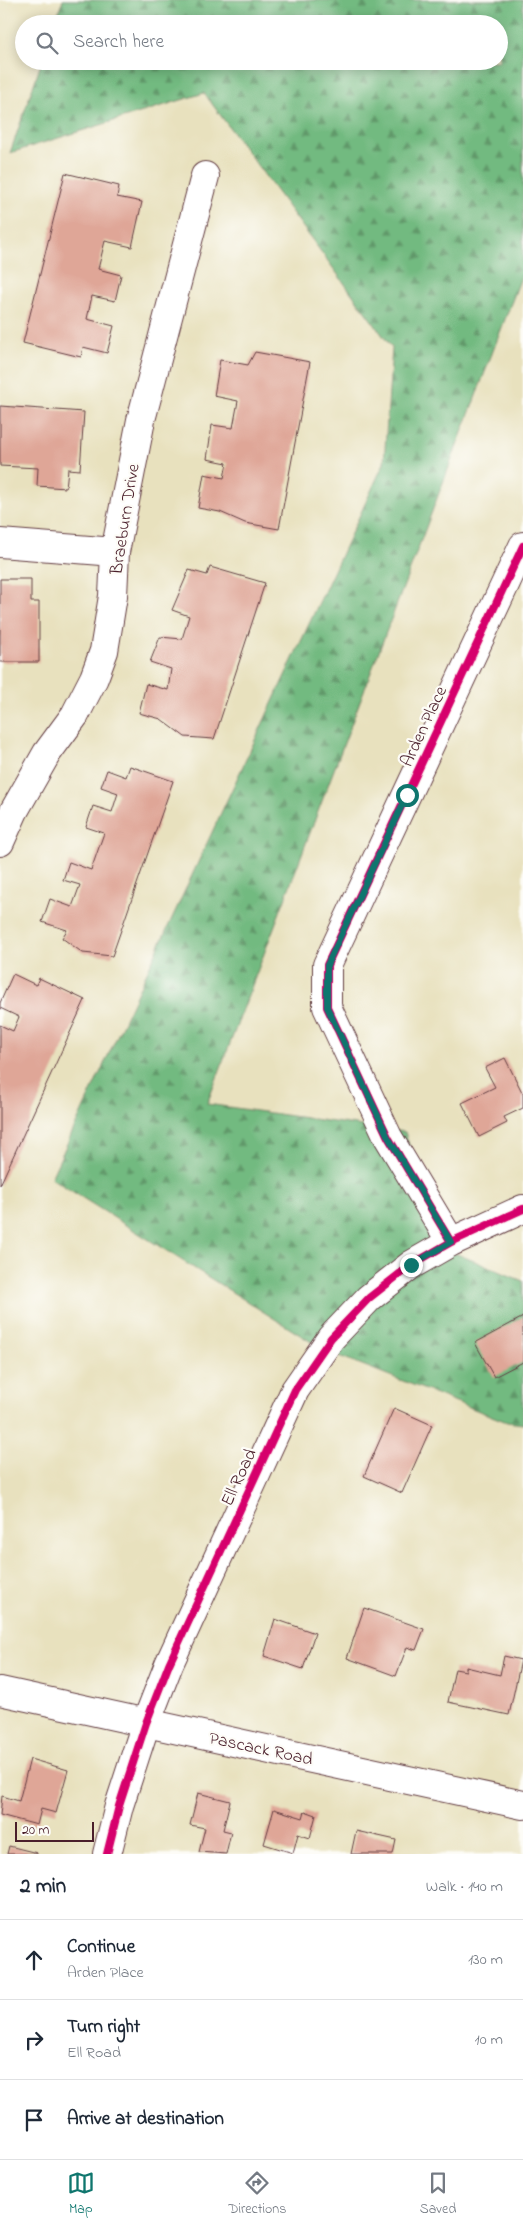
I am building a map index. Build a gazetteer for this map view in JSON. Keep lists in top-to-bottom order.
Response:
{
  "streets": {
    "street": [
      "Braeburn Drive",
      "Arden Place",
      "Ell Road",
      "Pascack Road"
    ]
  },
  "crossings": [
    ["Arden Place", "Ell Road"],
    ["Ell Road", "Pascack Road"]
  ],
  "scale_bar": "20 m",
  "page": {
    "search": "Search here",
    "scale": "20 m",
    "heading": ["2 min", "Walk · 140 m"],
    "list": [
      ["Continue", "Arden Place", "130 m"],
      ["Turn right", "Ell Road", "10 m"],
      "Arrive at destination"
    ],
    "nav": ["Map", "Directions", "Saved"]
  }
}
